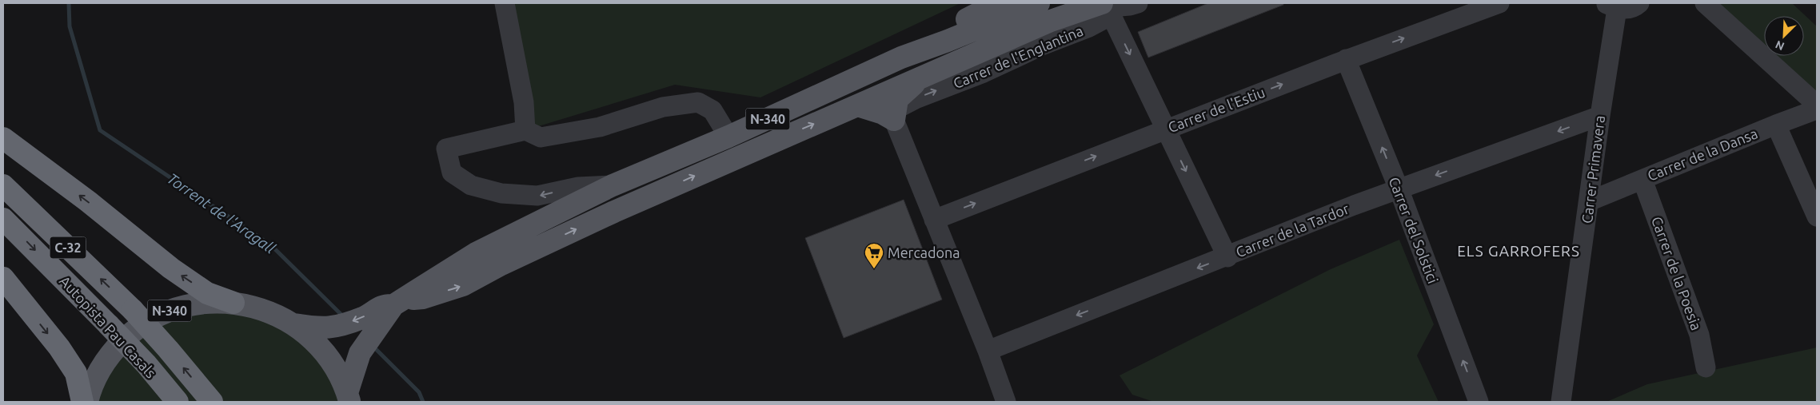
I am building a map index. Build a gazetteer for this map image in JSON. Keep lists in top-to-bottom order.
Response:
{
  "streets": {
    "highway": ["C-32", "Autopista Pau Casals"],
    "main road": ["N-340"],
    "street": [
      "Carrer de l'Englantina",
      "Carrer de l'Estiu",
      "Carrer de la Dansa",
      "Carrer Primavera",
      "Carrer de la Tardor",
      "Carrer del Solstici",
      "Carrer de la Poesia"
    ]
  },
  "crossings": [
    ["Carrer de l'Estiu", "Carrer del Solstici"],
    ["Carrer de la Dansa", "Carrer Primavera"],
    ["Carrer de la Dansa", "Carrer de la Poesia"],
    ["Carrer Primavera", "Carrer de la Tardor"],
    ["Carrer de la Tardor", "Carrer del Solstici"]
  ],
  "one_way": [
    "Carrer de l'Englantina",
    "Carrer de l'Estiu",
    "Carrer de la Tardor",
    "Carrer del Solstici"
  ],
  "districts": ["ELS GARROFERS"],
  "water": ["Torrent de l'Aragall"],
  "places": {
    "supermarket": ["Mercadona"]
  },
  "north": "bottom left"
}
